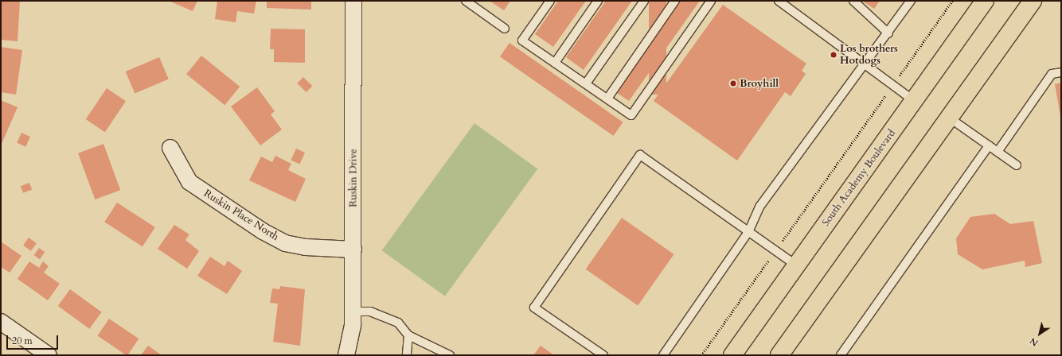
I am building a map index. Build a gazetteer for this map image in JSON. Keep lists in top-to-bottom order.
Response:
{
  "streets": {
    "highway": ["South Academy Boulevard"],
    "street": ["Ruskin Drive", "Ruskin Place North"]
  },
  "crossings": [
    ["Ruskin Drive", "Ruskin Place North"]
  ],
  "places": ["Los brothers Hotdogs", "Broyhill"],
  "scale_bar": "20 m",
  "north": "bottom left"
}
